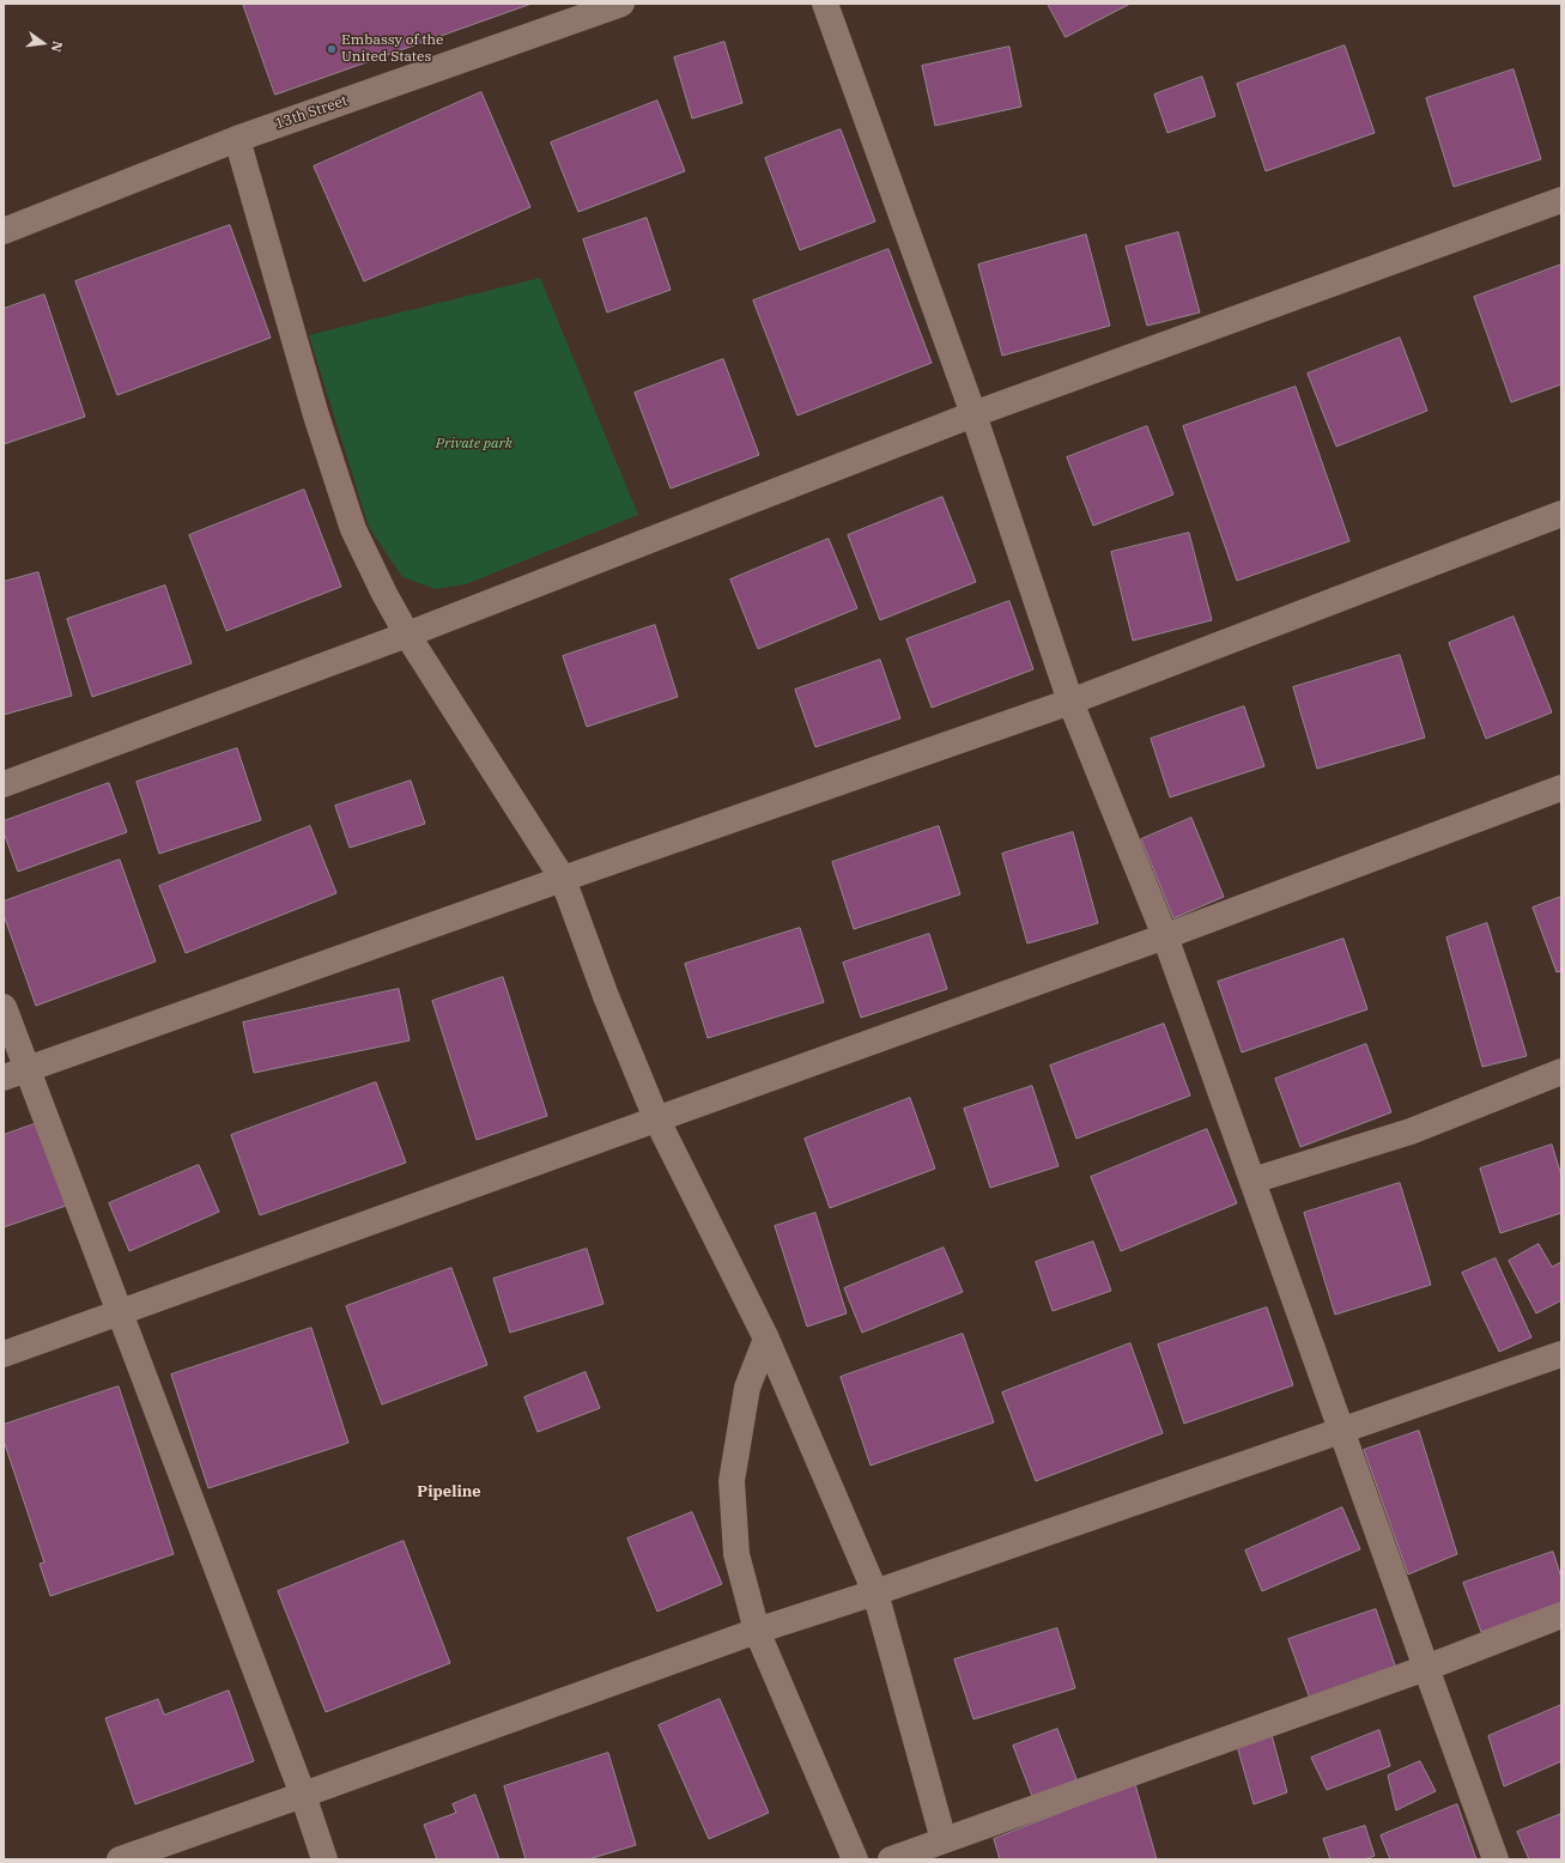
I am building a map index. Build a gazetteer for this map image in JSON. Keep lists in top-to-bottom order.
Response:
{
  "streets": {
    "street": ["13th Street"]
  },
  "districts": ["Pipeline"],
  "parks": ["Private park"],
  "places": ["Embassy of the United States"],
  "north": "right"
}
